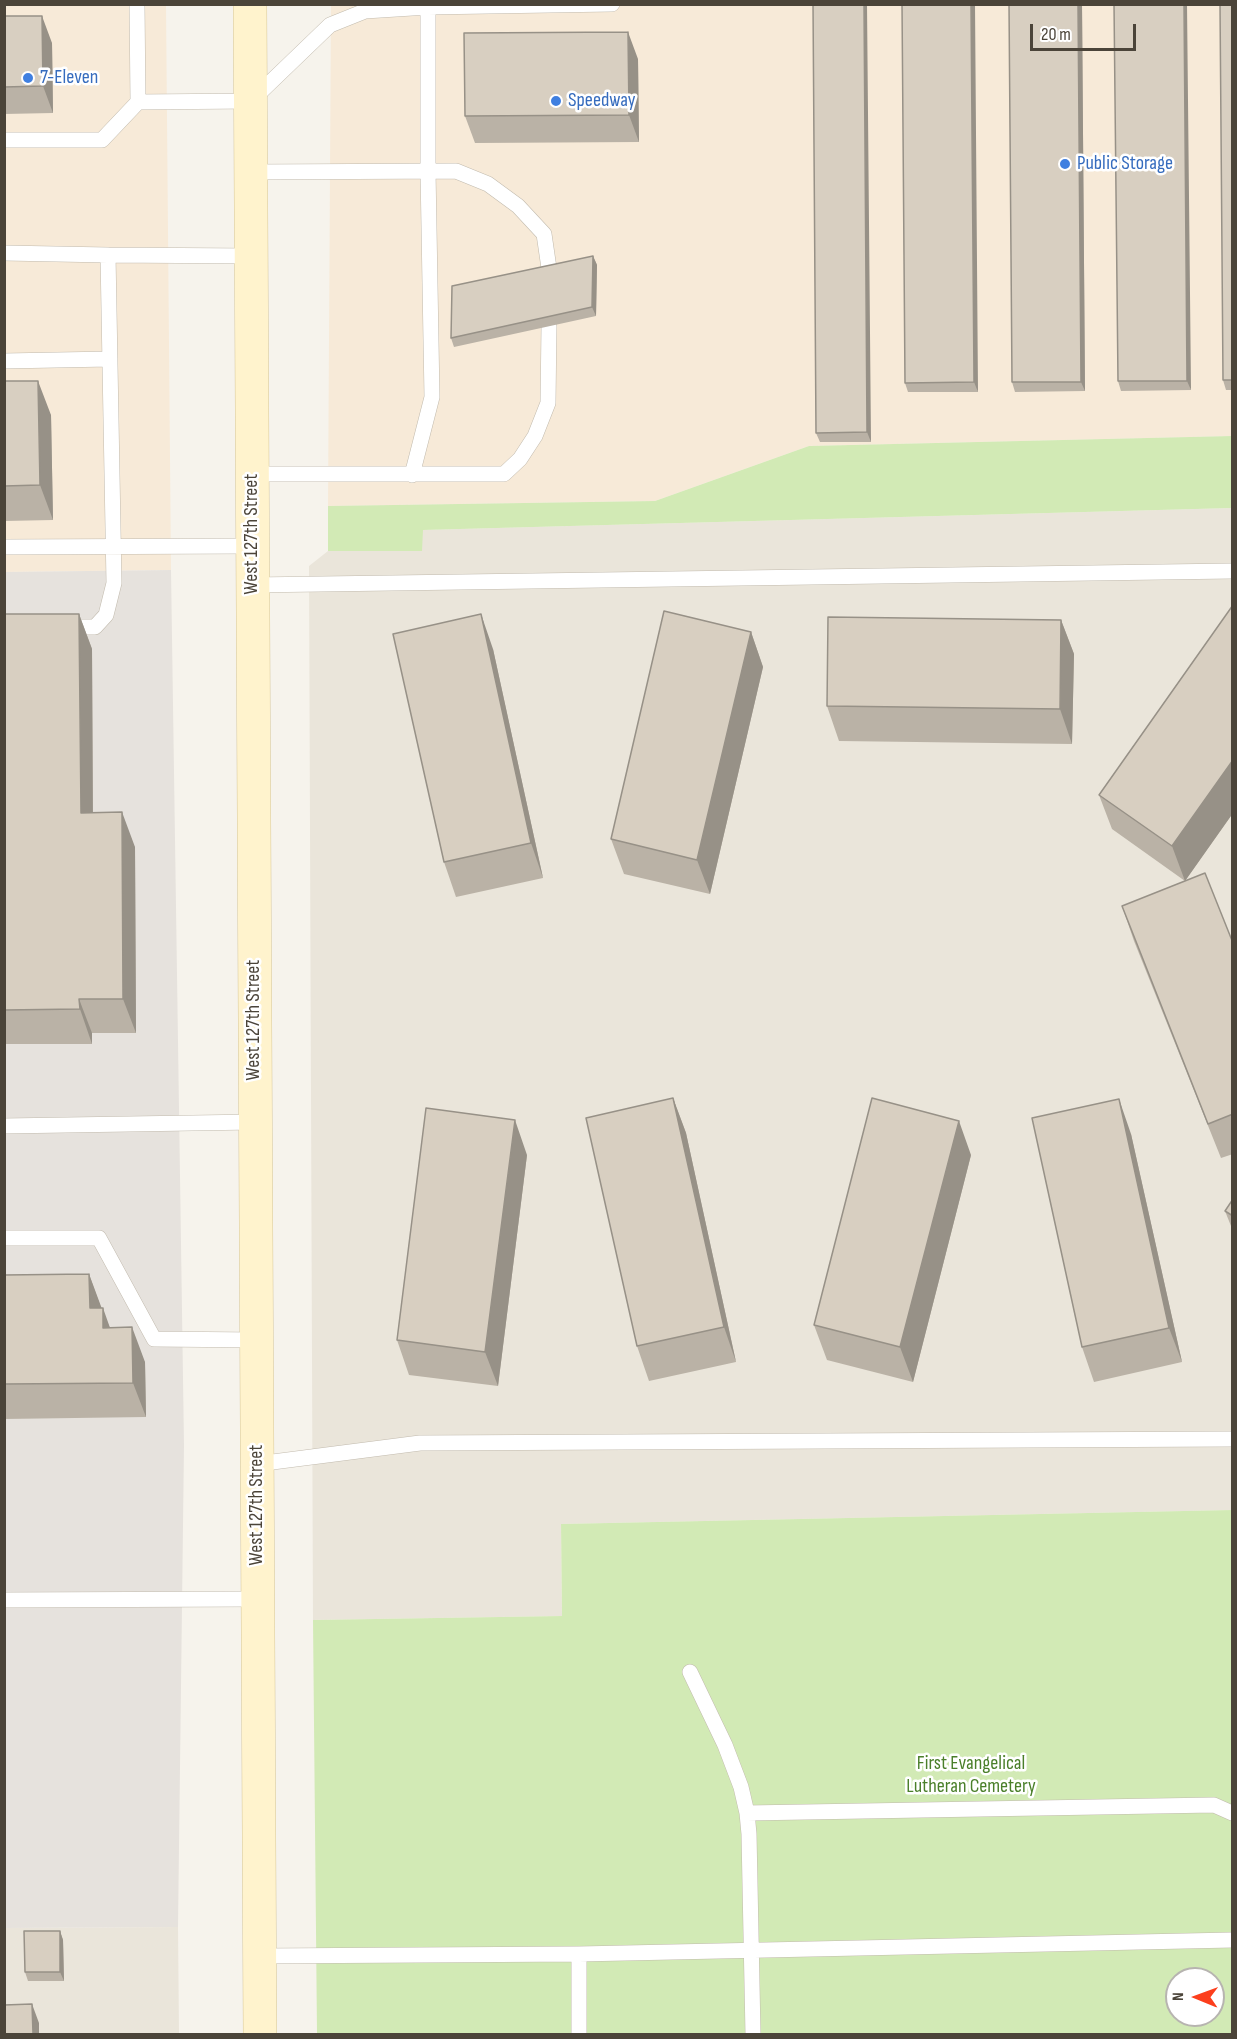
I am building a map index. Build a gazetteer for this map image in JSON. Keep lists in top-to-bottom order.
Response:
{
  "streets": {
    "main road": ["West 127th Street"]
  },
  "parks": ["First Evangelical Lutheran Cemetery"],
  "places": ["7-Eleven", "Speedway", "Public Storage"],
  "scale_bar": "20 m",
  "north": "left"
}
